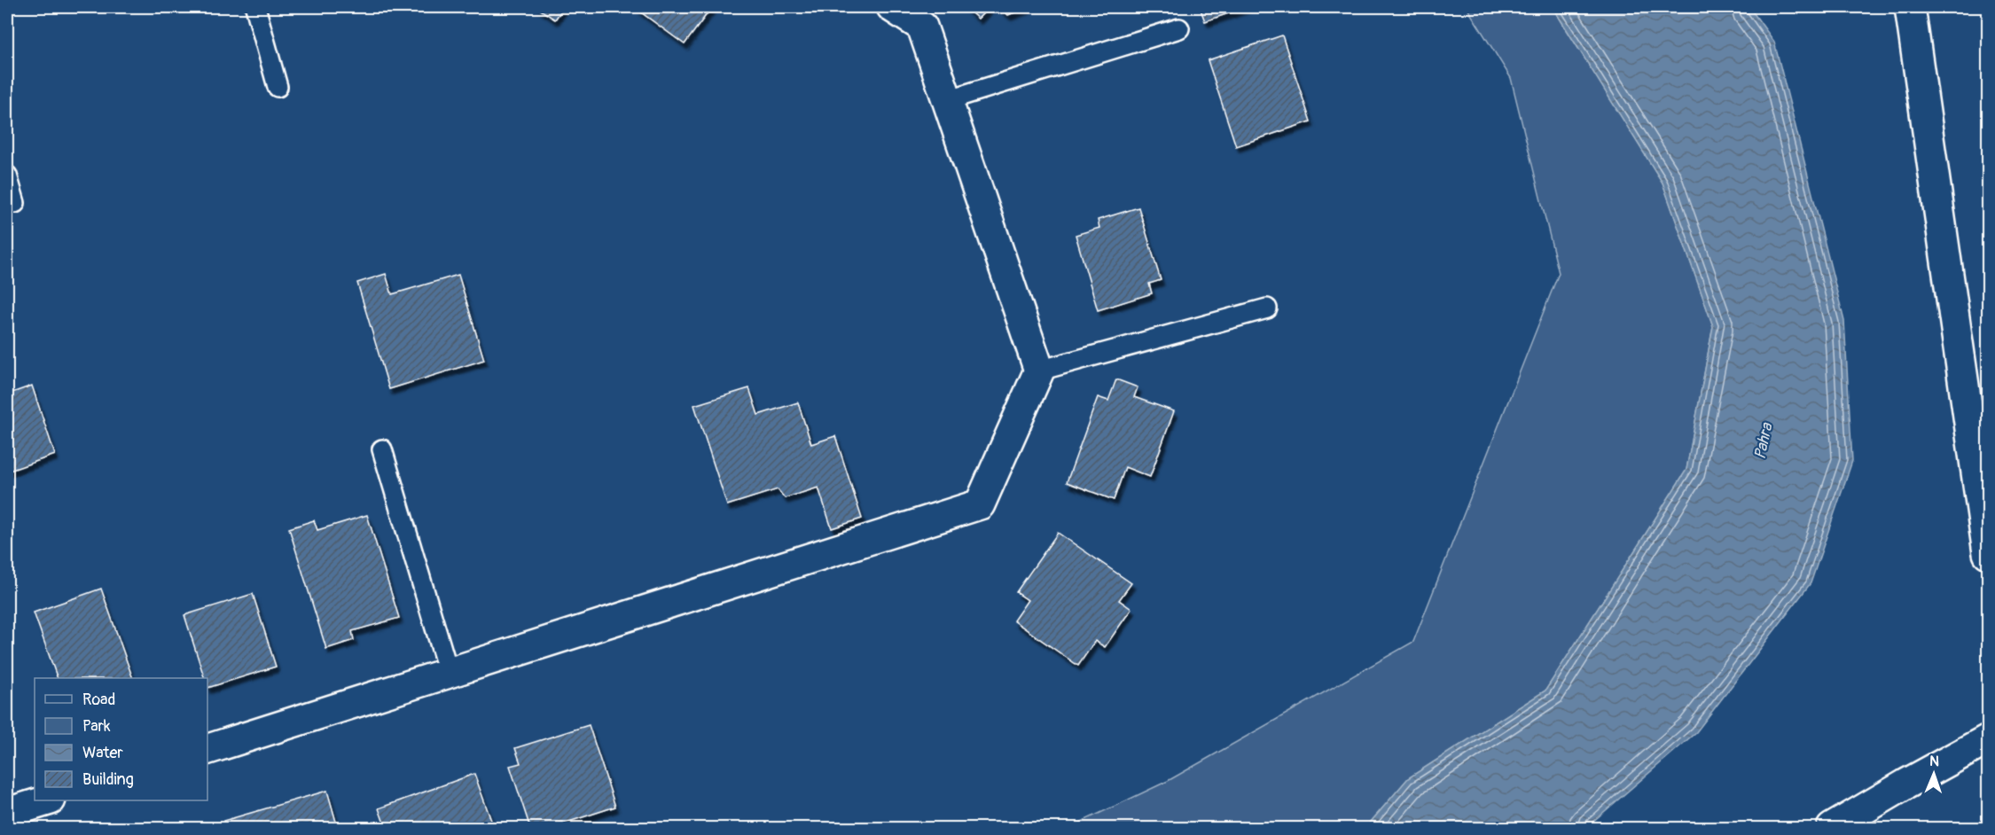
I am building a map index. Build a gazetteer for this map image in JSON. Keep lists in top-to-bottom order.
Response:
{
  "water": ["Pahra"],
  "legend": [
    "Road",
    "Park",
    "Water",
    "Building"
  ],
  "north": "top"
}
